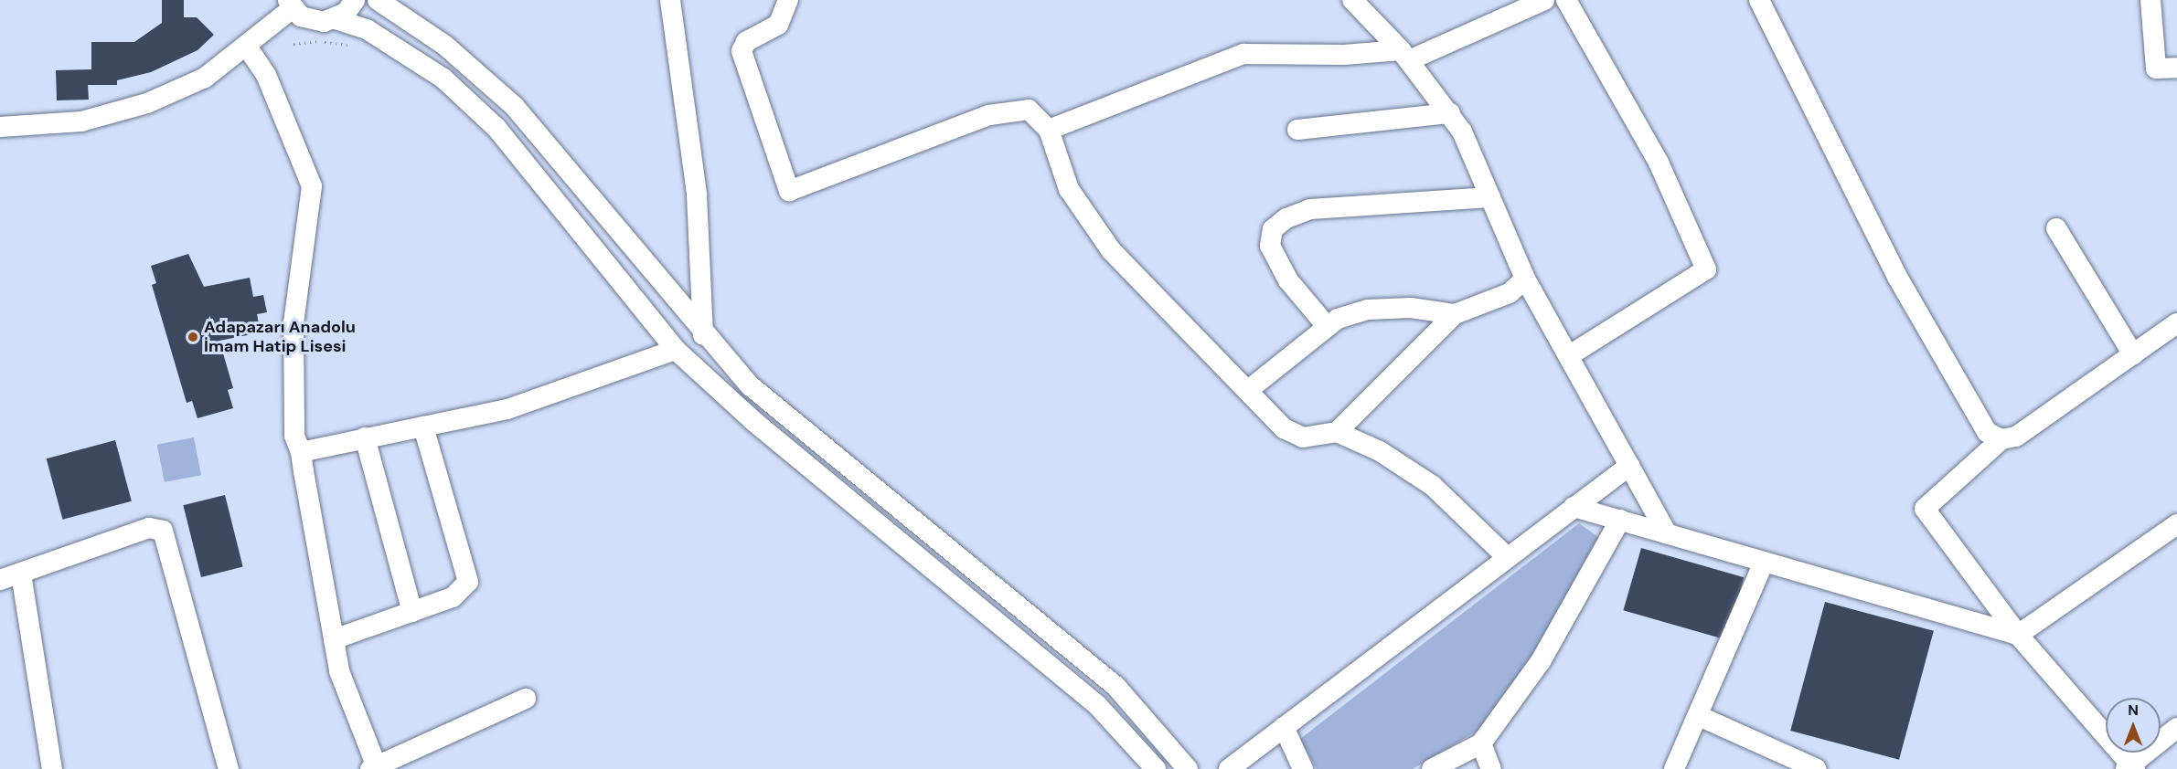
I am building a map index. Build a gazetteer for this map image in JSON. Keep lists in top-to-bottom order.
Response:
{
  "places": ["Adapazarı Anadolu İmam Hatip Lisesi"],
  "north": "top"
}
